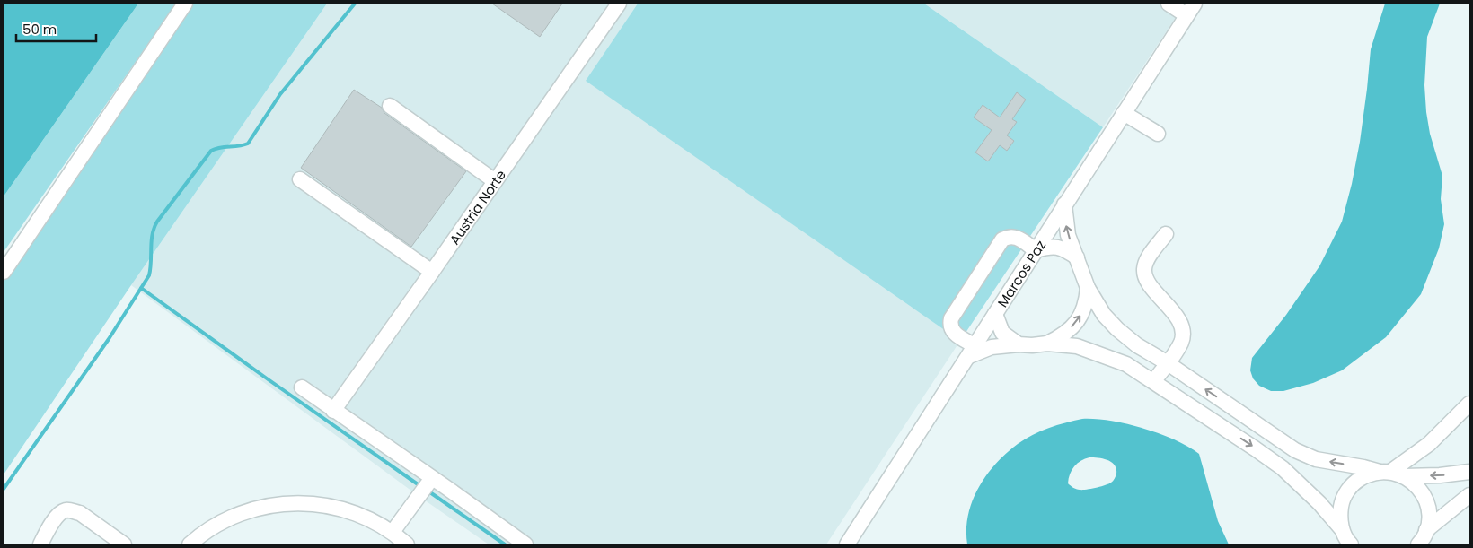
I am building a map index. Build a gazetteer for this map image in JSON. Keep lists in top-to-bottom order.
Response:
{
  "streets": {
    "street": ["Austria Norte", "Marcos Paz"]
  },
  "scale_bar": "50 m"
}
